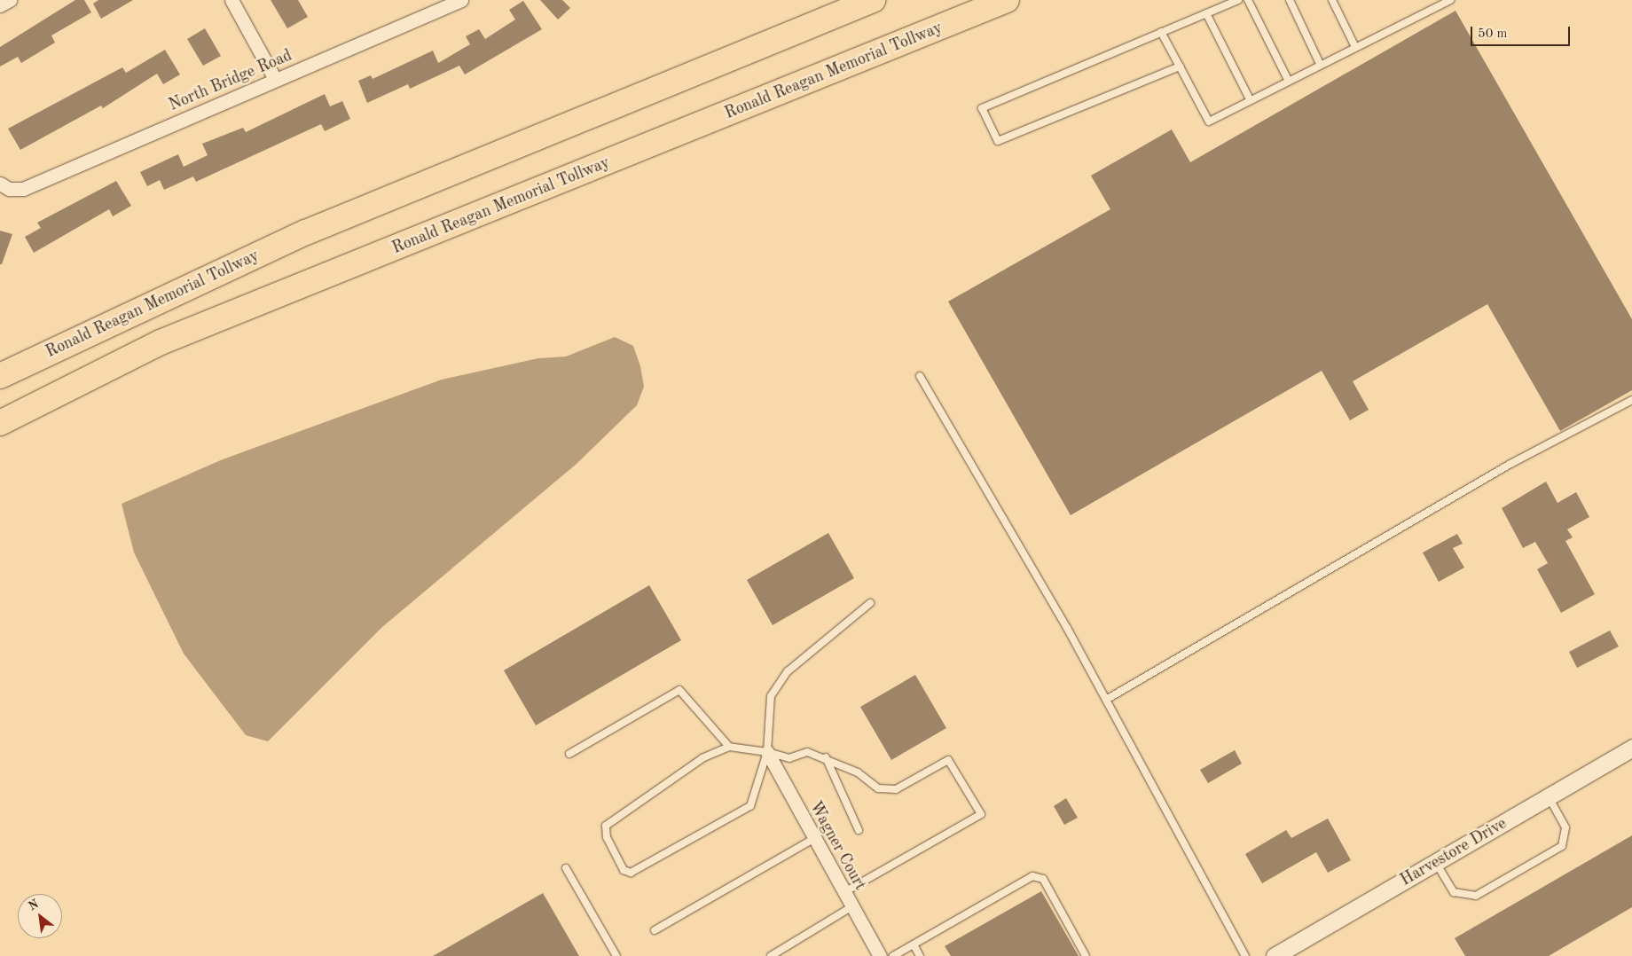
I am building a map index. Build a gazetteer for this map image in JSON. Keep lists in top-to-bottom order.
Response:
{
  "streets": {
    "highway": ["Ronald Reagan Memorial Tollway"],
    "street": ["North Bridge Road", "Wagner Court", "Harvestore Drive"]
  },
  "scale_bar": "50 m",
  "north": "top left"
}
